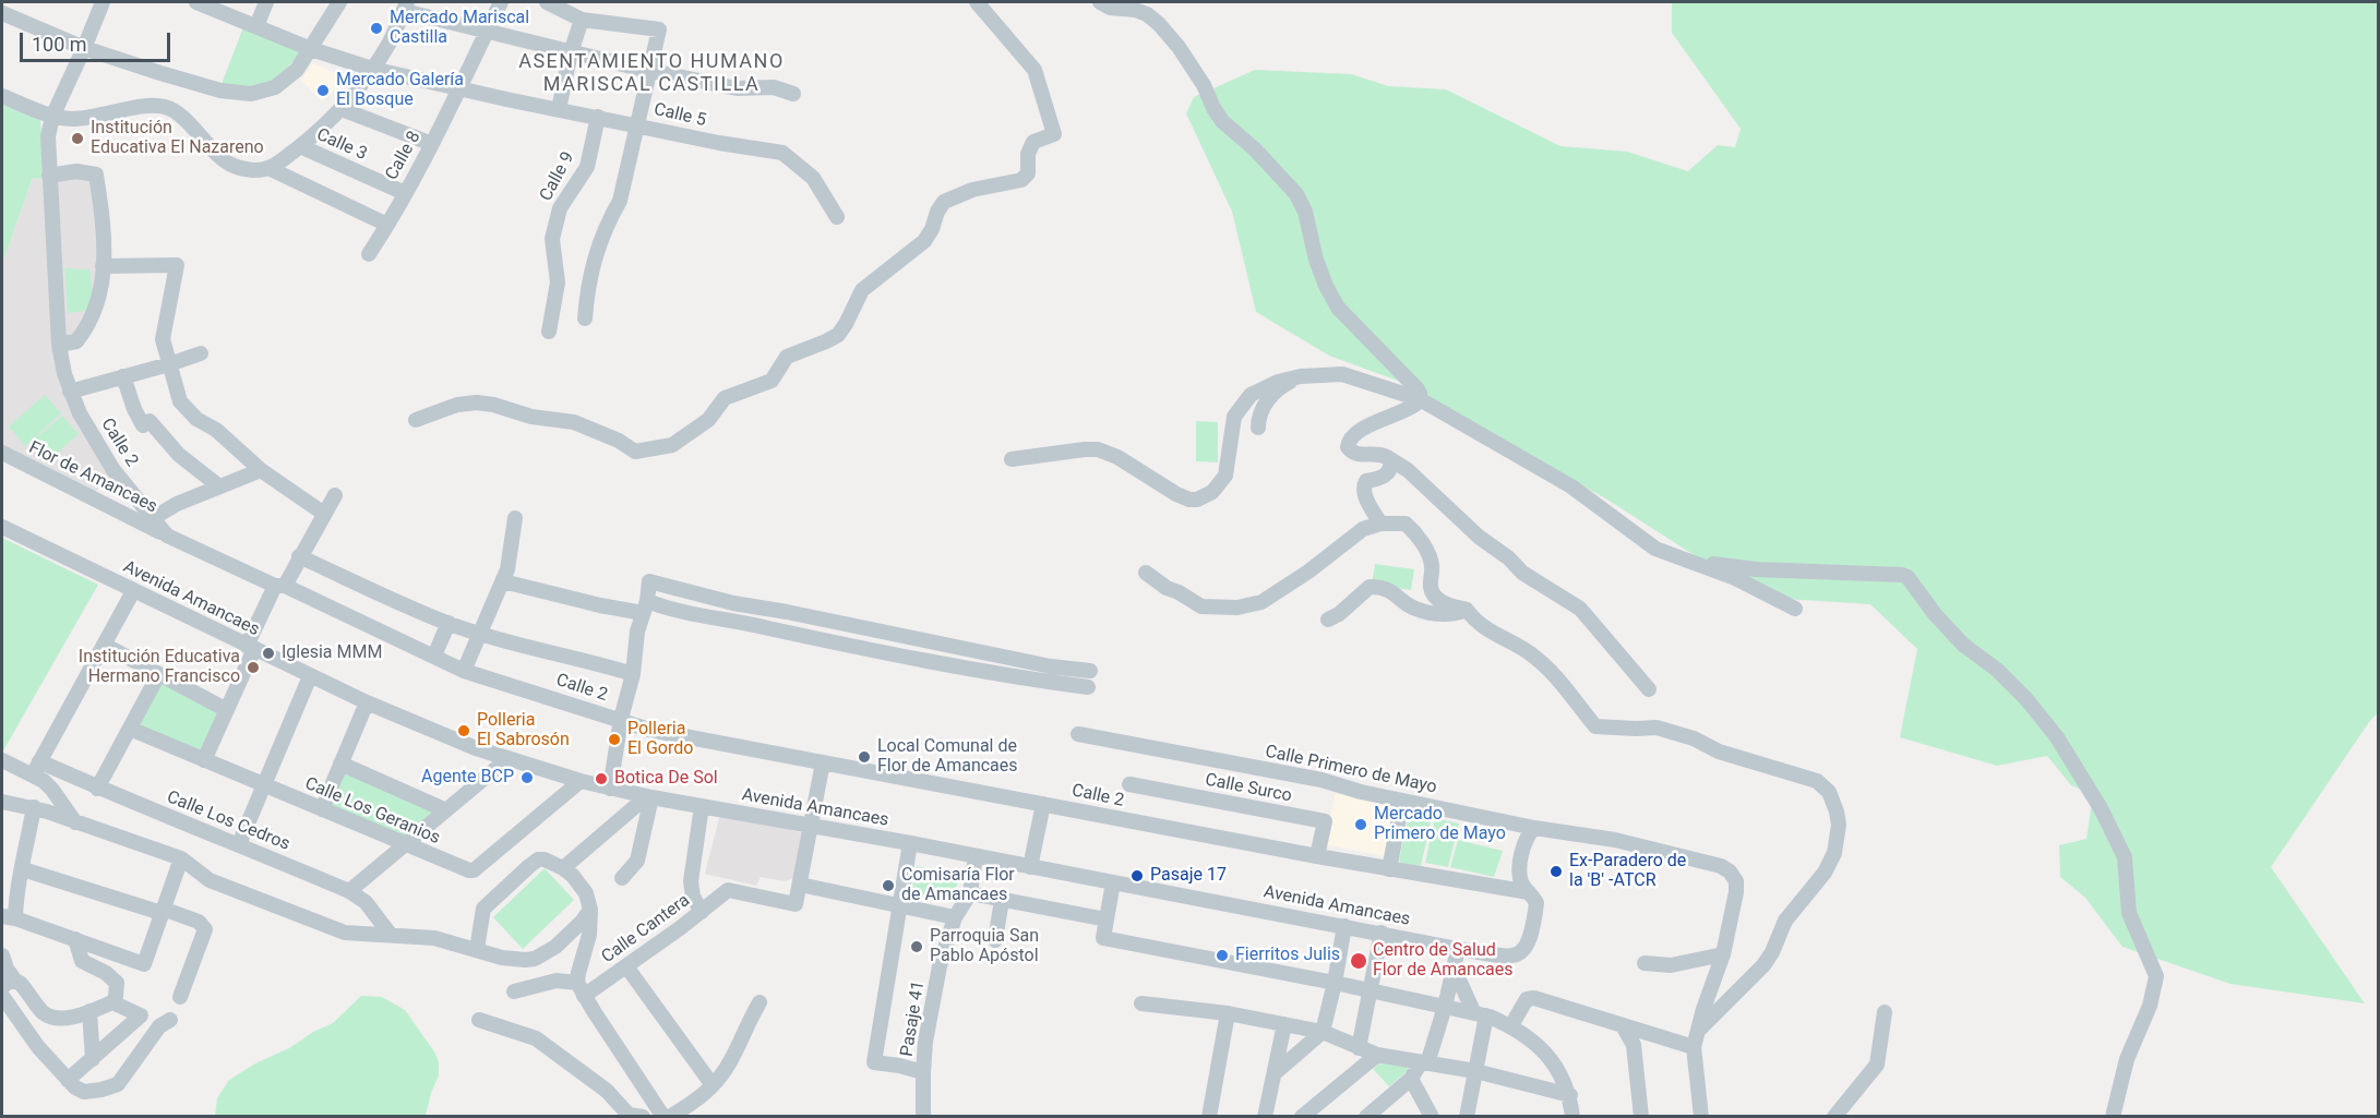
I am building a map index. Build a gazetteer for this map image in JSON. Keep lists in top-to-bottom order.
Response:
{
  "streets": {
    "street": [
      "Calle 5",
      "Calle 3",
      "Calle 8",
      "Calle 9",
      "Calle 2",
      "Flor de Amancaes",
      "Avenida Amancaes",
      "Calle Primero de Mayo",
      "Calle Surco",
      "Calle Los Geranios",
      "Calle Los Cedros",
      "Calle Cantera",
      "Pasaje 41"
    ]
  },
  "crossings": [
    ["Calle 5", "Calle 8"],
    ["Calle 5", "Calle 9"],
    ["Calle 3", "Calle 8"],
    ["Calle 2", "Flor de Amancaes"],
    ["Calle 2", "Avenida Amancaes"],
    ["Calle 2", "Calle Surco"],
    ["Avenida Amancaes", "Calle Los Geranios"],
    ["Avenida Amancaes", "Pasaje 41"]
  ],
  "districts": ["ASENTAMIENTO HUMANO MARISCAL CASTILLA"],
  "places": [
    "Mercado Mariscal Castilla",
    "Mercado Galería El Bosque",
    "Institución Educativa El Nazareno",
    "Iglesia MMM",
    "Institución Educativa Hermano Francisco",
    "Polleria El Sabrosón",
    "Polleria El Gordo",
    "Local Comunal de Flor de Amancaes",
    "Agente BCP",
    "Botica De Sol",
    "Mercado Primero de Mayo",
    "Ex-Paradero de la 'B' -ATCR",
    "Pasaje 17",
    "Comisaría Flor de Amancaes",
    "Parroquia San Pablo Apóstol",
    "Fierritos Julis",
    "Centro de Salud Flor de Amancaes"
  ],
  "scale_bar": "100 m"
}
